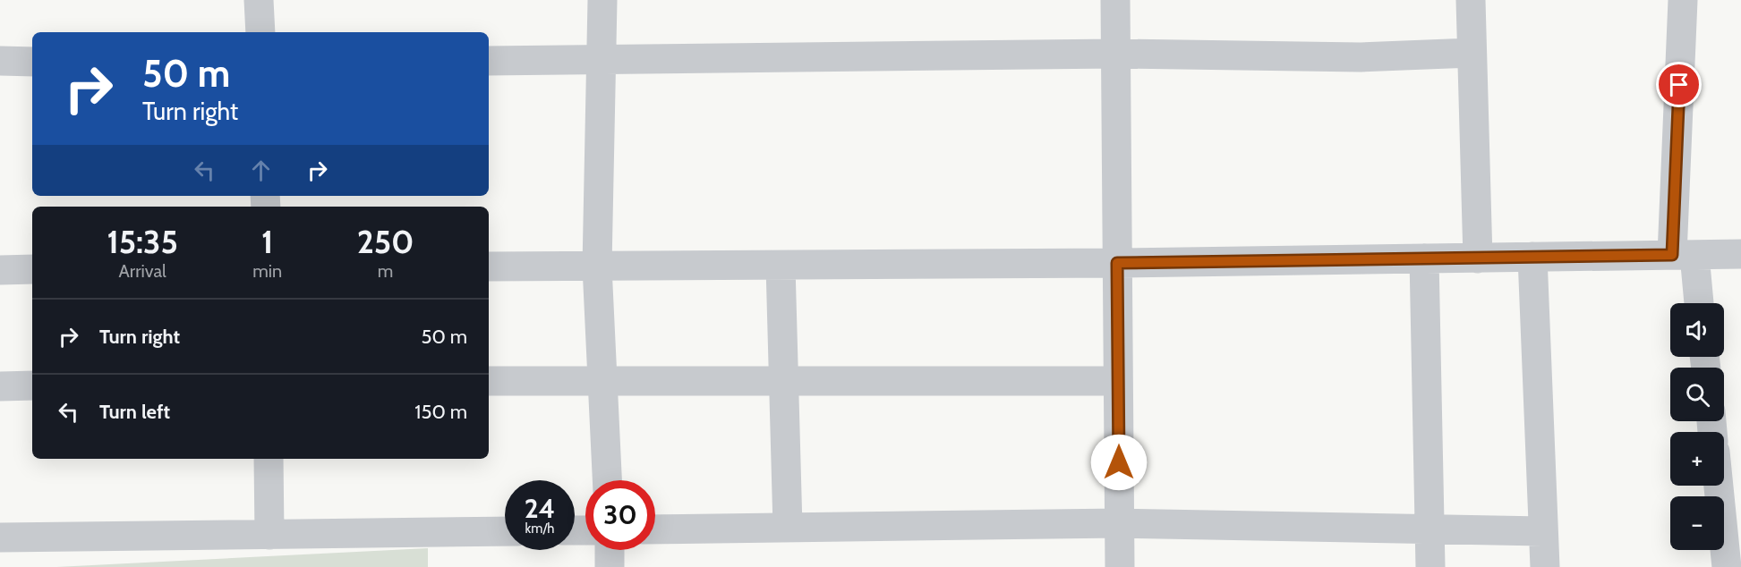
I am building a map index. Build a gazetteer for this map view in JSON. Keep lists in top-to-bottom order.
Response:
{
  "page": {
    "turn": ["50 m", "Turn right"],
    "eta": [
      "15:35",
      "Arrival",
      "1",
      "min",
      "250",
      "m"
    ],
    "list": [
      {
        "name": "Turn right",
        "value": "50 m"
      },
      {
        "name": "Turn left",
        "value": "150 m"
      }
    ],
    "map_buttons": ["+", "−"],
    "speed": "24 km/h",
    "limit": "30"
  }
}
